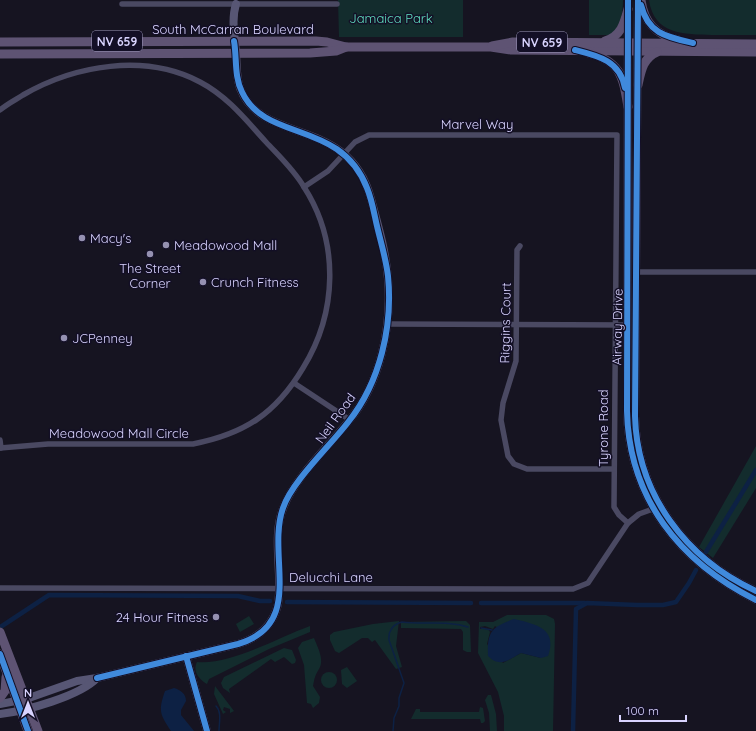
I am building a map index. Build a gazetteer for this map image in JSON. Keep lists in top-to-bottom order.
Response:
{
  "streets": {
    "main road": [
      "South McCarran Boulevard",
      "NV 659",
      "Airway Drive",
      "Neil Road"
    ],
    "street": [
      "Marvel Way",
      "Riggins Court",
      "Tyrone Road",
      "Meadowood Mall Circle",
      "Delucchi Lane"
    ]
  },
  "crossings": [
    ["South McCarran Boulevard", "Airway Drive"],
    ["South McCarran Boulevard", "Neil Road"],
    ["Marvel Way", "Neil Road"],
    ["Marvel Way", "Tyrone Road"],
    ["Marvel Way", "Meadowood Mall Circle"],
    ["Riggins Court", "Tyrone Road"],
    ["Neil Road", "Delucchi Lane"],
    ["Tyrone Road", "Delucchi Lane"]
  ],
  "parks": ["Jamaica Park"],
  "places": [
    "Macy's",
    "Meadowood Mall",
    "The Street Corner",
    "Crunch Fitness",
    "JCPenney",
    "24 Hour Fitness"
  ],
  "scale_bar": "100 m",
  "north": "top"
}
